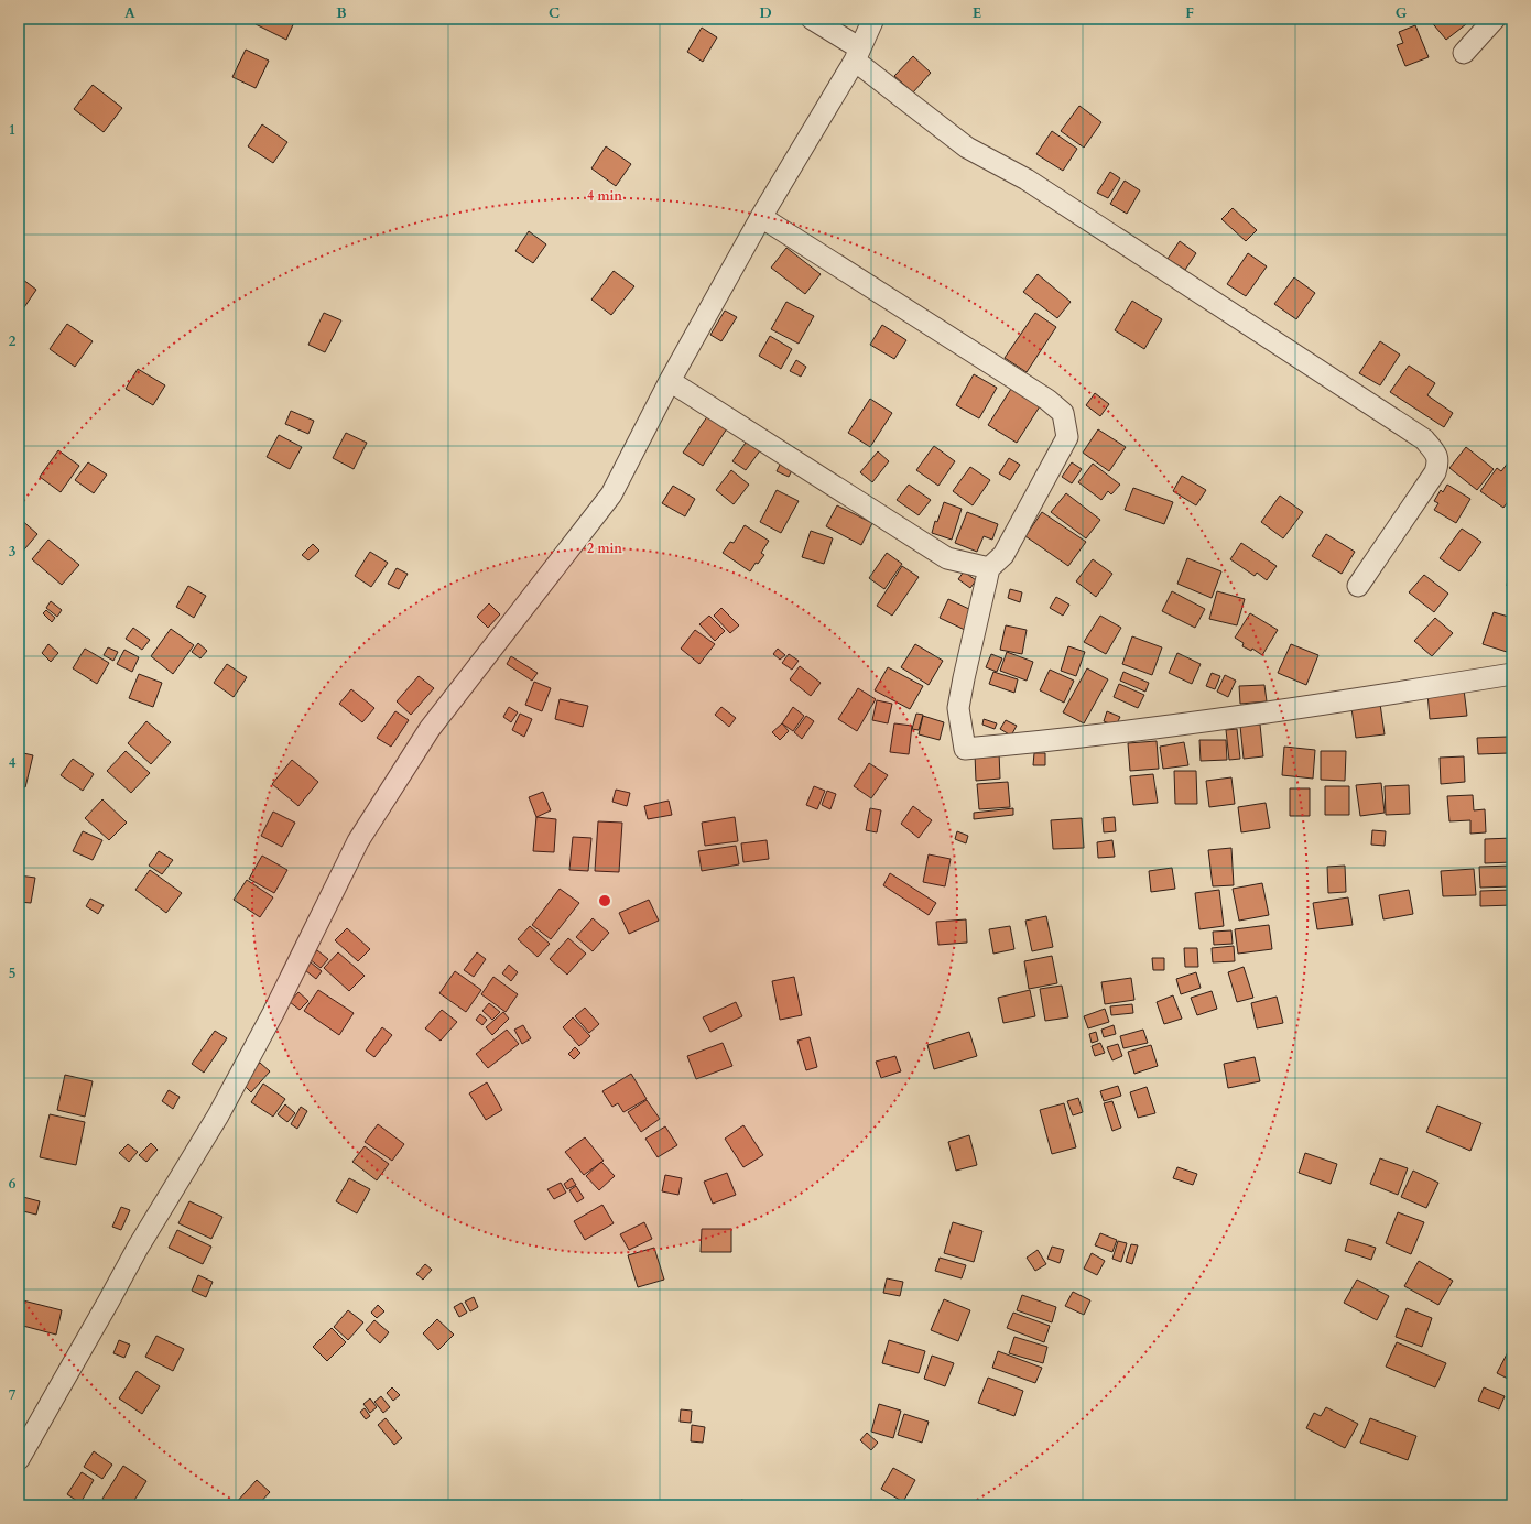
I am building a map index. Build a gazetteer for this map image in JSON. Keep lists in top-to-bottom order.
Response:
{
  "grid": {
    "columns": [
      "A",
      "B",
      "C",
      "D",
      "E",
      "F",
      "G"
    ],
    "rows": [
      "1",
      "2",
      "3",
      "4",
      "5",
      "6",
      "7"
    ]
  },
  "rings": ["4 min", "2 min"]
}
